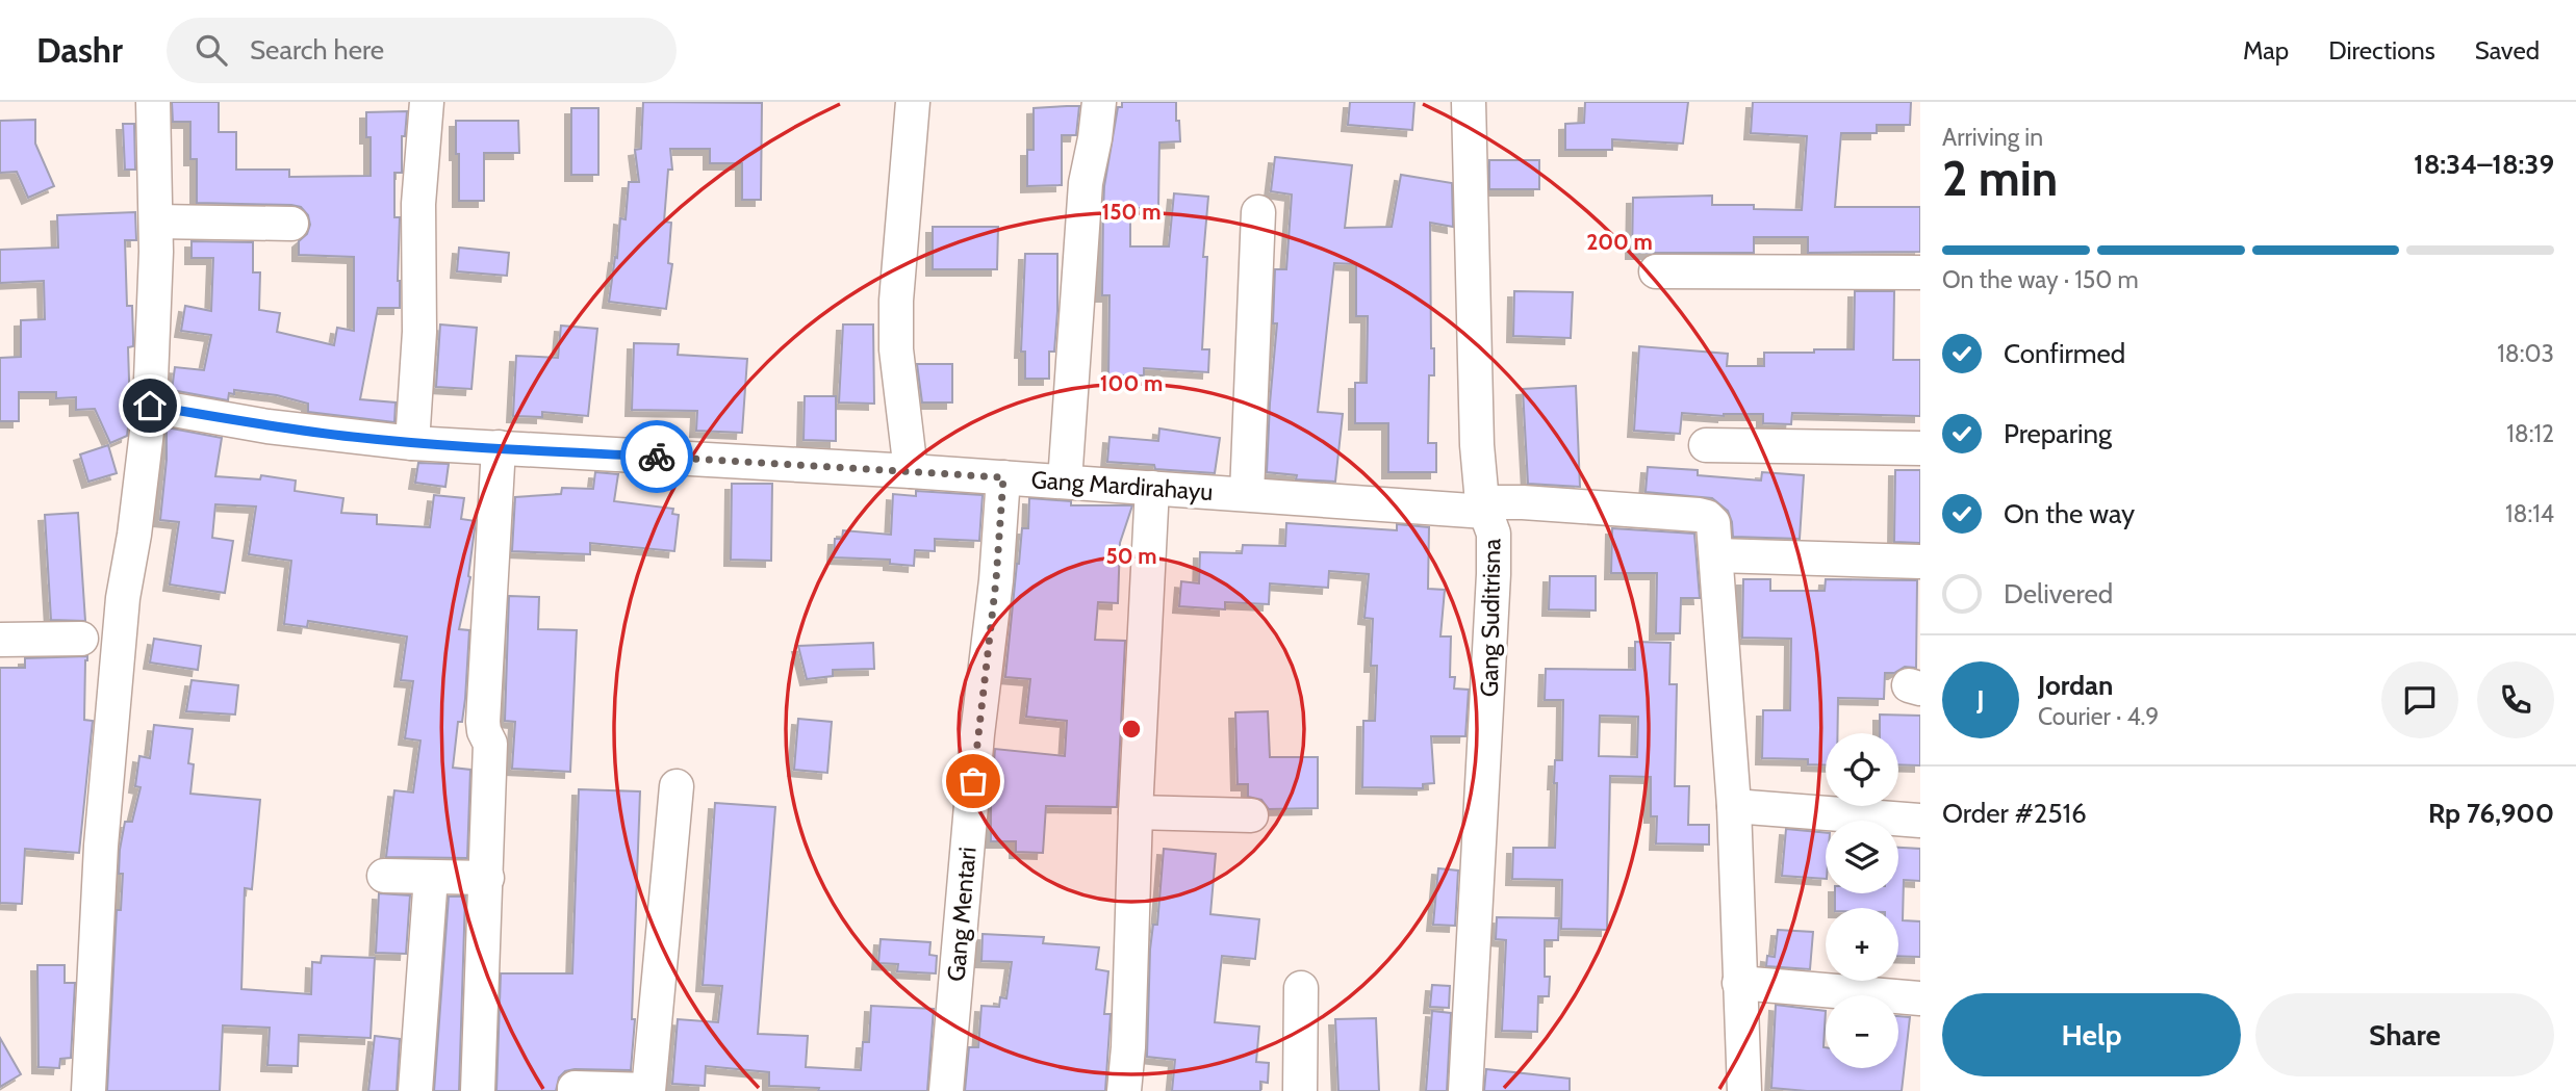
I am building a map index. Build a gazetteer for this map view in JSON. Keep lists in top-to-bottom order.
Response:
{
  "streets": {
    "street": ["Gang Mardirahayu", "Gang Suditrisna", "Gang Mentari"]
  },
  "crossings": [
    ["Gang Mardirahayu", "Gang Suditrisna"],
    ["Gang Mardirahayu", "Gang Mentari"]
  ],
  "page": {
    "header": "Dashr",
    "search": "Search here",
    "nav": ["Map", "Directions", "Saved"],
    "heading": ["2 min", "Arriving in", "18:34–18:39"],
    "panel": [
      "Jordan",
      "Courier · 4.9",
      "Order #2516",
      "Rp 76,900"
    ],
    "bar": "On the way · 150 m",
    "list": [
      ["Confirmed", "18:03"],
      ["Preparing", "18:12"],
      ["On the way", "18:14"],
      "Delivered"
    ],
    "round": "J",
    "map_buttons": ["+", "−"],
    "buttons": ["Help", "Share"]
  },
  "rings": [
    "150 m",
    "200 m",
    "100 m",
    "50 m"
  ]
}
